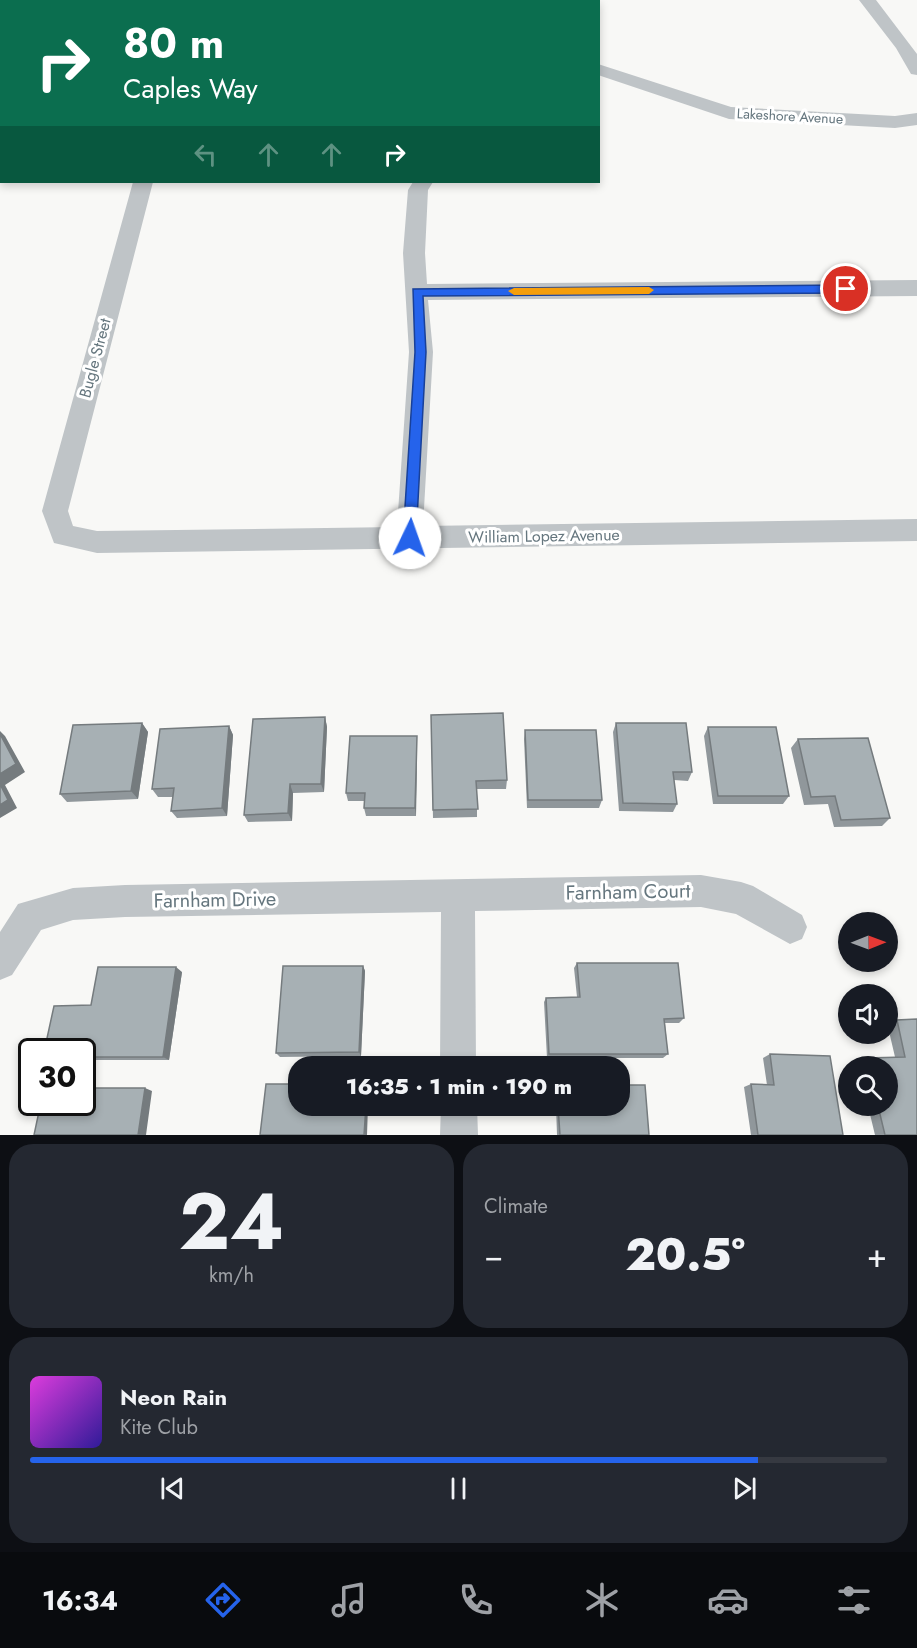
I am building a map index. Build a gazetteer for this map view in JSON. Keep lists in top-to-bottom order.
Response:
{
  "streets": {
    "street": [
      "Lakeshore Avenue",
      "Bugle Street",
      "William Lopez Avenue",
      "Farnham Court",
      "Farnham Drive"
    ]
  },
  "crossings": [
    ["Bugle Street", "William Lopez Avenue"],
    ["Farnham Court", "Farnham Drive"]
  ],
  "north": "right",
  "page": {
    "turn": ["80 m", "Caples Way"],
    "limit": "30",
    "trip": "16:35 · 1 min · 190 m",
    "tile": [
      ["24", "km/h"],
      "Climate"
    ],
    "heat": ["−", "20.5°", "+"],
    "song": ["Neon Rain", "Kite Club"],
    "tabs": "16:34"
  }
}
